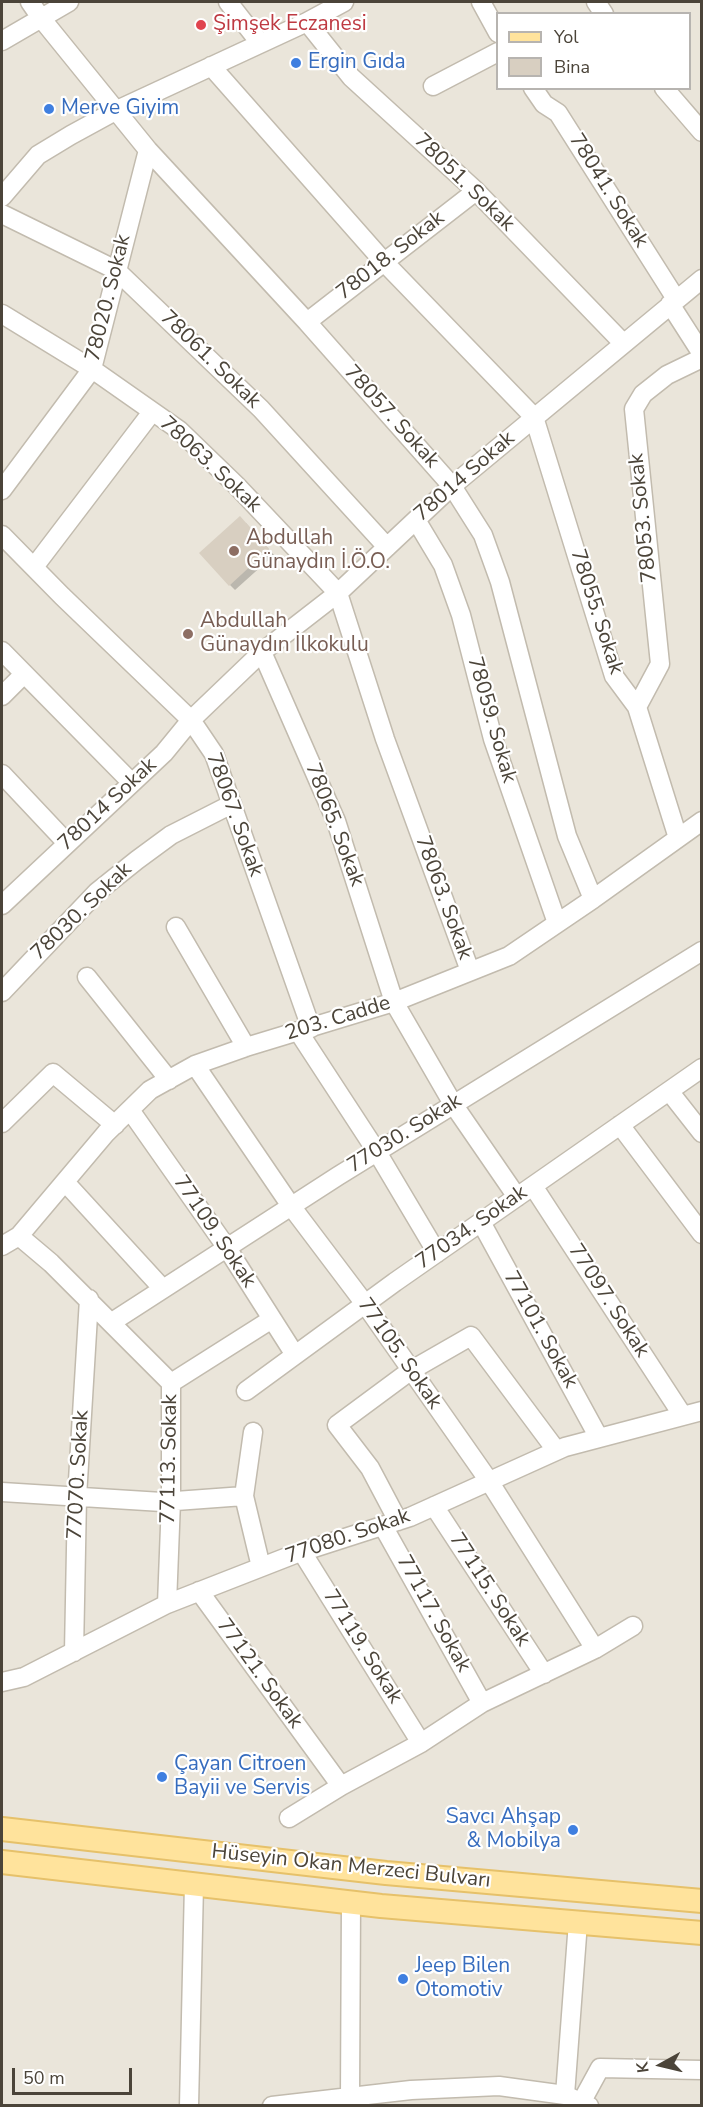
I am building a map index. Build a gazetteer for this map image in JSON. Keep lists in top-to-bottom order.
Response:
{
  "streets": {
    "main road": ["Hüseyin Okan Merzeci Bulvarı"],
    "street": [
      "78051. Sokak",
      "78041. Sokak",
      "78018. Sokak",
      "78020. Sokak",
      "78061. Sokak",
      "78057. Sokak",
      "78063. Sokak",
      "78014 Sokak",
      "78053. Sokak",
      "78055. Sokak",
      "78059. Sokak",
      "78067. Sokak",
      "78065. Sokak",
      "78030. Sokak",
      "203. Cadde",
      "77030. Sokak",
      "77034. Sokak",
      "77109. Sokak",
      "77097. Sokak",
      "77101. Sokak",
      "77105. Sokak",
      "77113. Sokak",
      "77070. Sokak",
      "77080. Sokak",
      "77115. Sokak",
      "77117. Sokak",
      "77119. Sokak",
      "77121. Sokak"
    ]
  },
  "crossings": [
    ["78051. Sokak", "78018. Sokak"],
    ["78051. Sokak", "78014 Sokak"],
    ["78041. Sokak", "78014 Sokak"],
    ["78041. Sokak", "78053. Sokak"],
    ["78018. Sokak", "78057. Sokak"],
    ["78020. Sokak", "78061. Sokak"],
    ["78020. Sokak", "78057. Sokak"],
    ["78020. Sokak", "78063. Sokak"],
    ["78061. Sokak", "78014 Sokak"],
    ["78057. Sokak", "78014 Sokak"],
    ["78057. Sokak", "203. Cadde"],
    ["78063. Sokak", "78014 Sokak"],
    ["78063. Sokak", "203. Cadde"],
    ["78014 Sokak", "78055. Sokak"],
    ["78014 Sokak", "78059. Sokak"],
    ["78014 Sokak", "78067. Sokak"],
    ["78014 Sokak", "78065. Sokak"],
    ["78053. Sokak", "78055. Sokak"],
    ["78055. Sokak", "203. Cadde"],
    ["78059. Sokak", "203. Cadde"],
    ["78067. Sokak", "78030. Sokak"],
    ["78067. Sokak", "203. Cadde"],
    ["78067. Sokak", "77030. Sokak"],
    ["78067. Sokak", "77034. Sokak"],
    ["78065. Sokak", "203. Cadde"],
    ["203. Cadde", "77109. Sokak"],
    ["203. Cadde", "77105. Sokak"],
    ["203. Cadde", "77113. Sokak"],
    ["77030. Sokak", "77109. Sokak"],
    ["77030. Sokak", "77105. Sokak"],
    ["77030. Sokak", "77113. Sokak"],
    ["77034. Sokak", "77109. Sokak"],
    ["77034. Sokak", "77097. Sokak"],
    ["77034. Sokak", "77101. Sokak"],
    ["77034. Sokak", "77105. Sokak"],
    ["77097. Sokak", "77080. Sokak"],
    ["77101. Sokak", "77080. Sokak"],
    ["77105. Sokak", "77080. Sokak"],
    ["77105. Sokak", "77117. Sokak"],
    ["77113. Sokak", "77070. Sokak"],
    ["77113. Sokak", "77080. Sokak"],
    ["77070. Sokak", "77080. Sokak"],
    ["77080. Sokak", "77115. Sokak"],
    ["77080. Sokak", "77117. Sokak"],
    ["77080. Sokak", "77119. Sokak"],
    ["77080. Sokak", "77121. Sokak"]
  ],
  "places": [
    "Şimşek Eczanesi",
    "Ergin Gıda",
    "Merve Giyim",
    "Abdullah Günaydın İ.Ö.O.",
    "Abdullah Günaydın İlkokulu",
    "Çayan Citroen Bayii ve Servis",
    "Savcı Ahşap & Mobilya",
    "Jeep Bilen Otomotiv"
  ],
  "legend": ["Yol", "Bina"],
  "scale_bar": "50 m",
  "north": "left"
}
